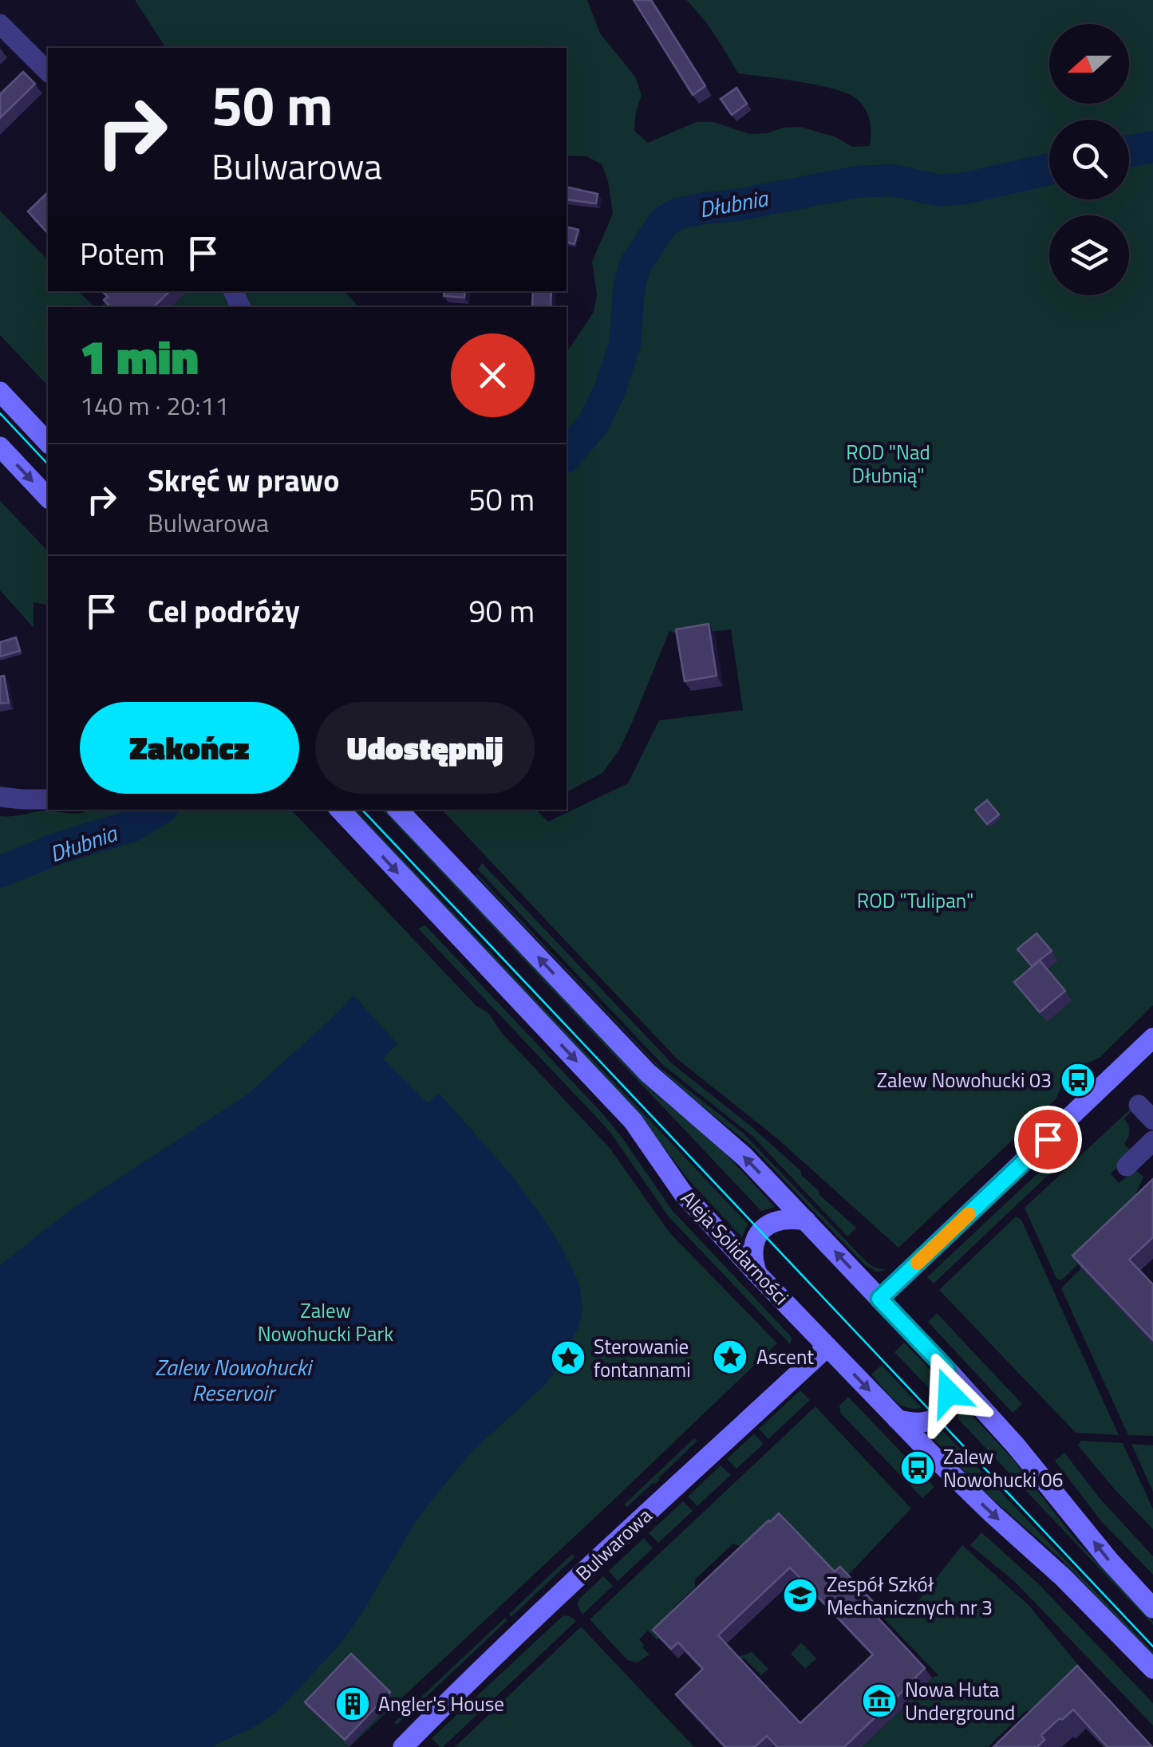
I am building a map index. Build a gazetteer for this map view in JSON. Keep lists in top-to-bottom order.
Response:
{
  "streets": {
    "street": ["Aleja Solidarności", "Bulwarowa"]
  },
  "crossings": [
    ["Aleja Solidarności", "Bulwarowa"]
  ],
  "water": ["Dłubnia", "Zalew Nowohucki Reservoir"],
  "parks": ["ROD \"Nad Dłubnią\"", "ROD \"Tulipan\"", "Zalew Nowohucki Park"],
  "places": {
    "bus stop": ["Zalew Nowohucki 03", "Zalew Nowohucki 06"],
    "place": ["Ascent", "Sterowanie fontannami"],
    "school or university": ["Zespół Szkół Mechanicznych nr 3"],
    "museum": ["Nowa Huta Underground"],
    "building": ["Angler's House"]
  },
  "north": "left",
  "page": {
    "turn": ["50 m", "Bulwarowa"],
    "then": "Potem",
    "heading": ["1 min", "140 m · 20:11"],
    "list": [
      {
        "name": "Skręć w prawo",
        "note": "Bulwarowa",
        "value": "50 m"
      },
      {
        "name": "Cel podróży",
        "value": "90 m"
      }
    ],
    "buttons": ["Zakończ", "Udostępnij"]
  }
}
